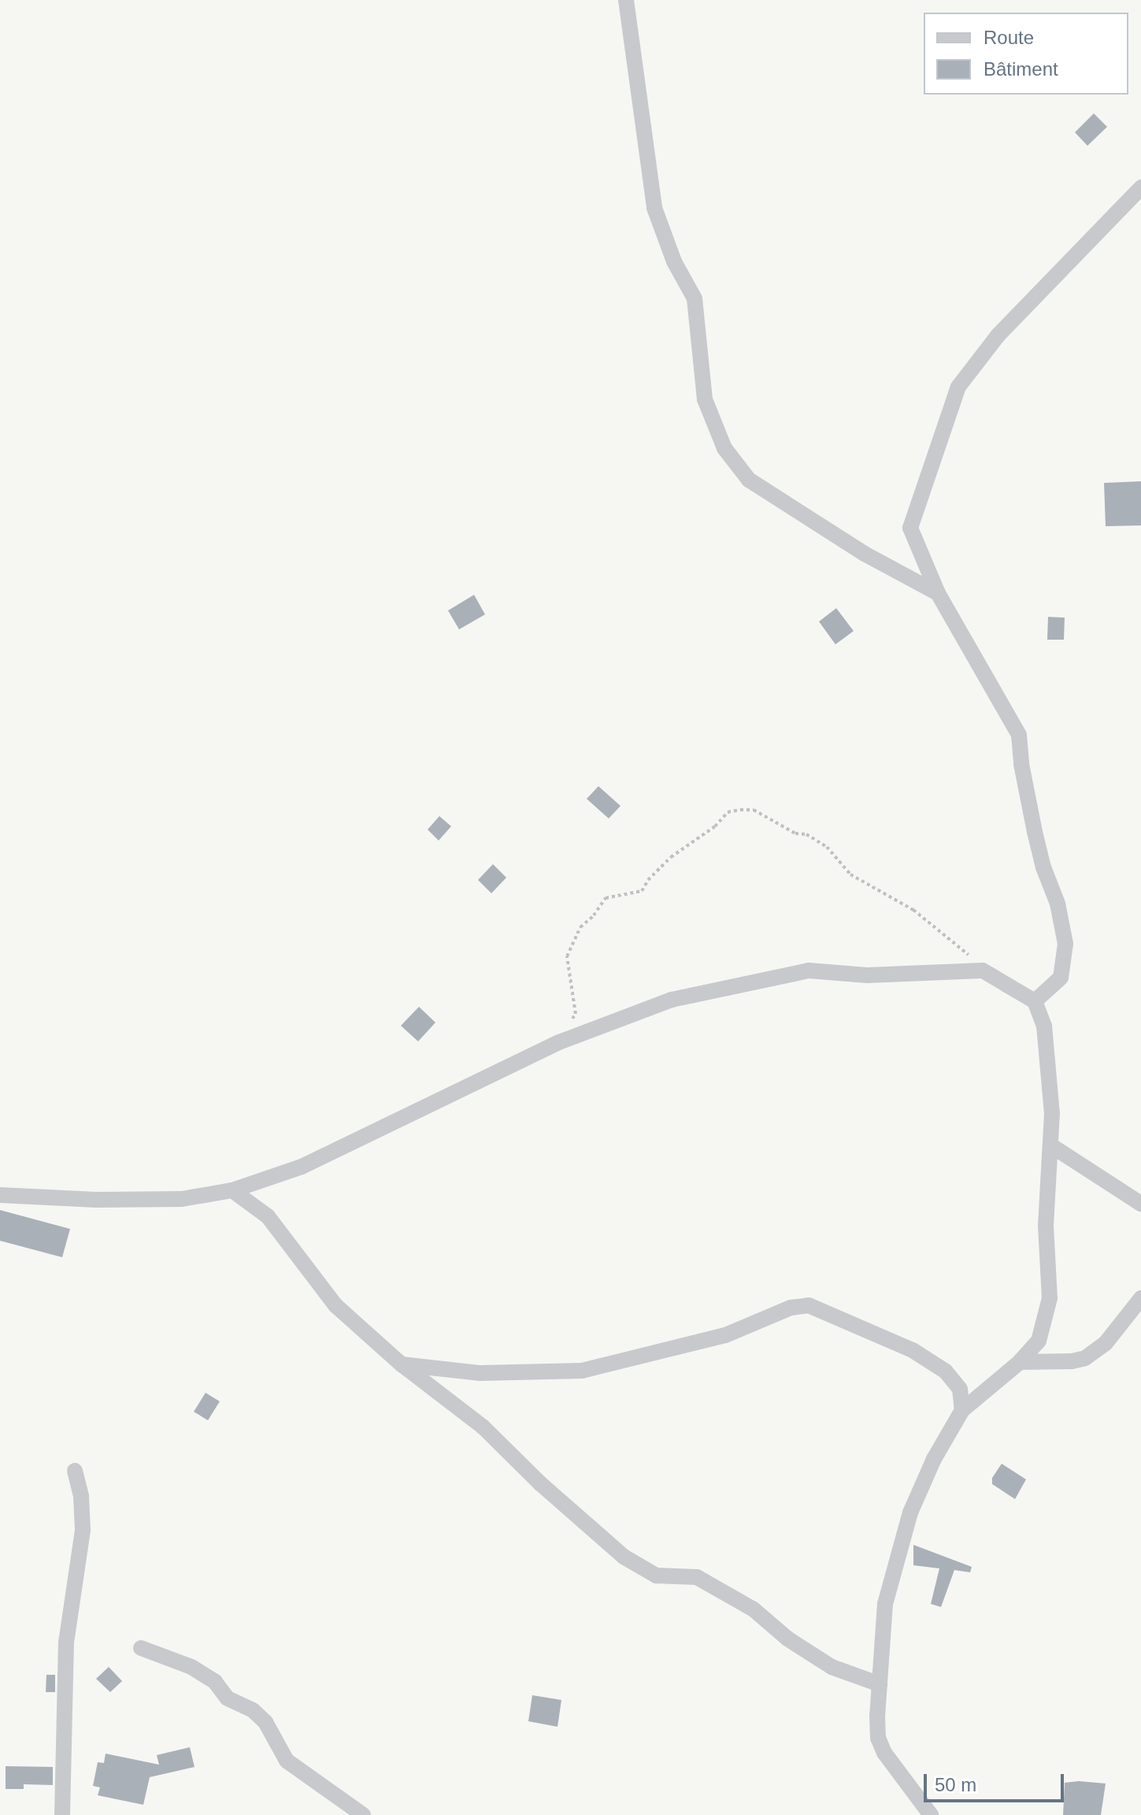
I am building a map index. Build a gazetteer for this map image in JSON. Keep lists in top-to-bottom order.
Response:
{
  "legend": ["Route", "Bâtiment"],
  "scale_bar": "50 m"
}
